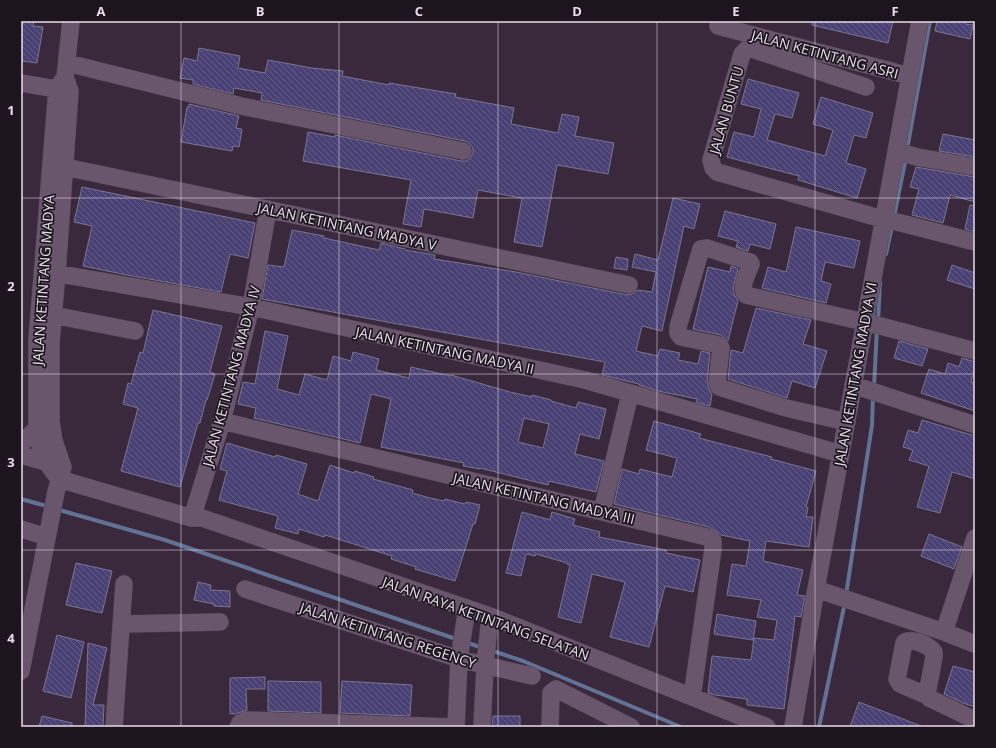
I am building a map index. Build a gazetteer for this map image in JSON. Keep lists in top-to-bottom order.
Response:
{
  "streets": {
    "street": [
      "JALAN KETINTANG ASRI",
      "JALAN BUNTU",
      "JALAN KETINTANG MADYA V",
      "JALAN KETINTANG MADYA",
      "JALAN KETINTANG MADYA II",
      "JALAN KETINTANG MADYA VI",
      "JALAN KETINTANG MADYA IV",
      "JALAN KETINTANG MADYA III",
      "JALAN RAYA KETINTANG SELATAN",
      "JALAN KETINTANG REGENCY"
    ]
  },
  "crossings": [
    ["JALAN KETINTANG ASRI", "JALAN KETINTANG MADYA VI"],
    ["JALAN BUNTU", "JALAN KETINTANG MADYA VI"],
    ["JALAN KETINTANG MADYA V", "JALAN KETINTANG MADYA"],
    ["JALAN KETINTANG MADYA V", "JALAN KETINTANG MADYA IV"],
    ["JALAN KETINTANG MADYA", "JALAN KETINTANG MADYA II"],
    ["JALAN KETINTANG MADYA", "JALAN RAYA KETINTANG SELATAN"],
    ["JALAN KETINTANG MADYA II", "JALAN KETINTANG MADYA VI"],
    ["JALAN KETINTANG MADYA II", "JALAN KETINTANG MADYA IV"],
    ["JALAN KETINTANG MADYA IV", "JALAN KETINTANG MADYA III"],
    ["JALAN KETINTANG MADYA IV", "JALAN RAYA KETINTANG SELATAN"],
    ["JALAN KETINTANG MADYA III", "JALAN RAYA KETINTANG SELATAN"]
  ],
  "grid": {
    "columns": [
      "A",
      "B",
      "C",
      "D",
      "E",
      "F"
    ],
    "rows": [
      "1",
      "2",
      "3",
      "4"
    ]
  }
}
